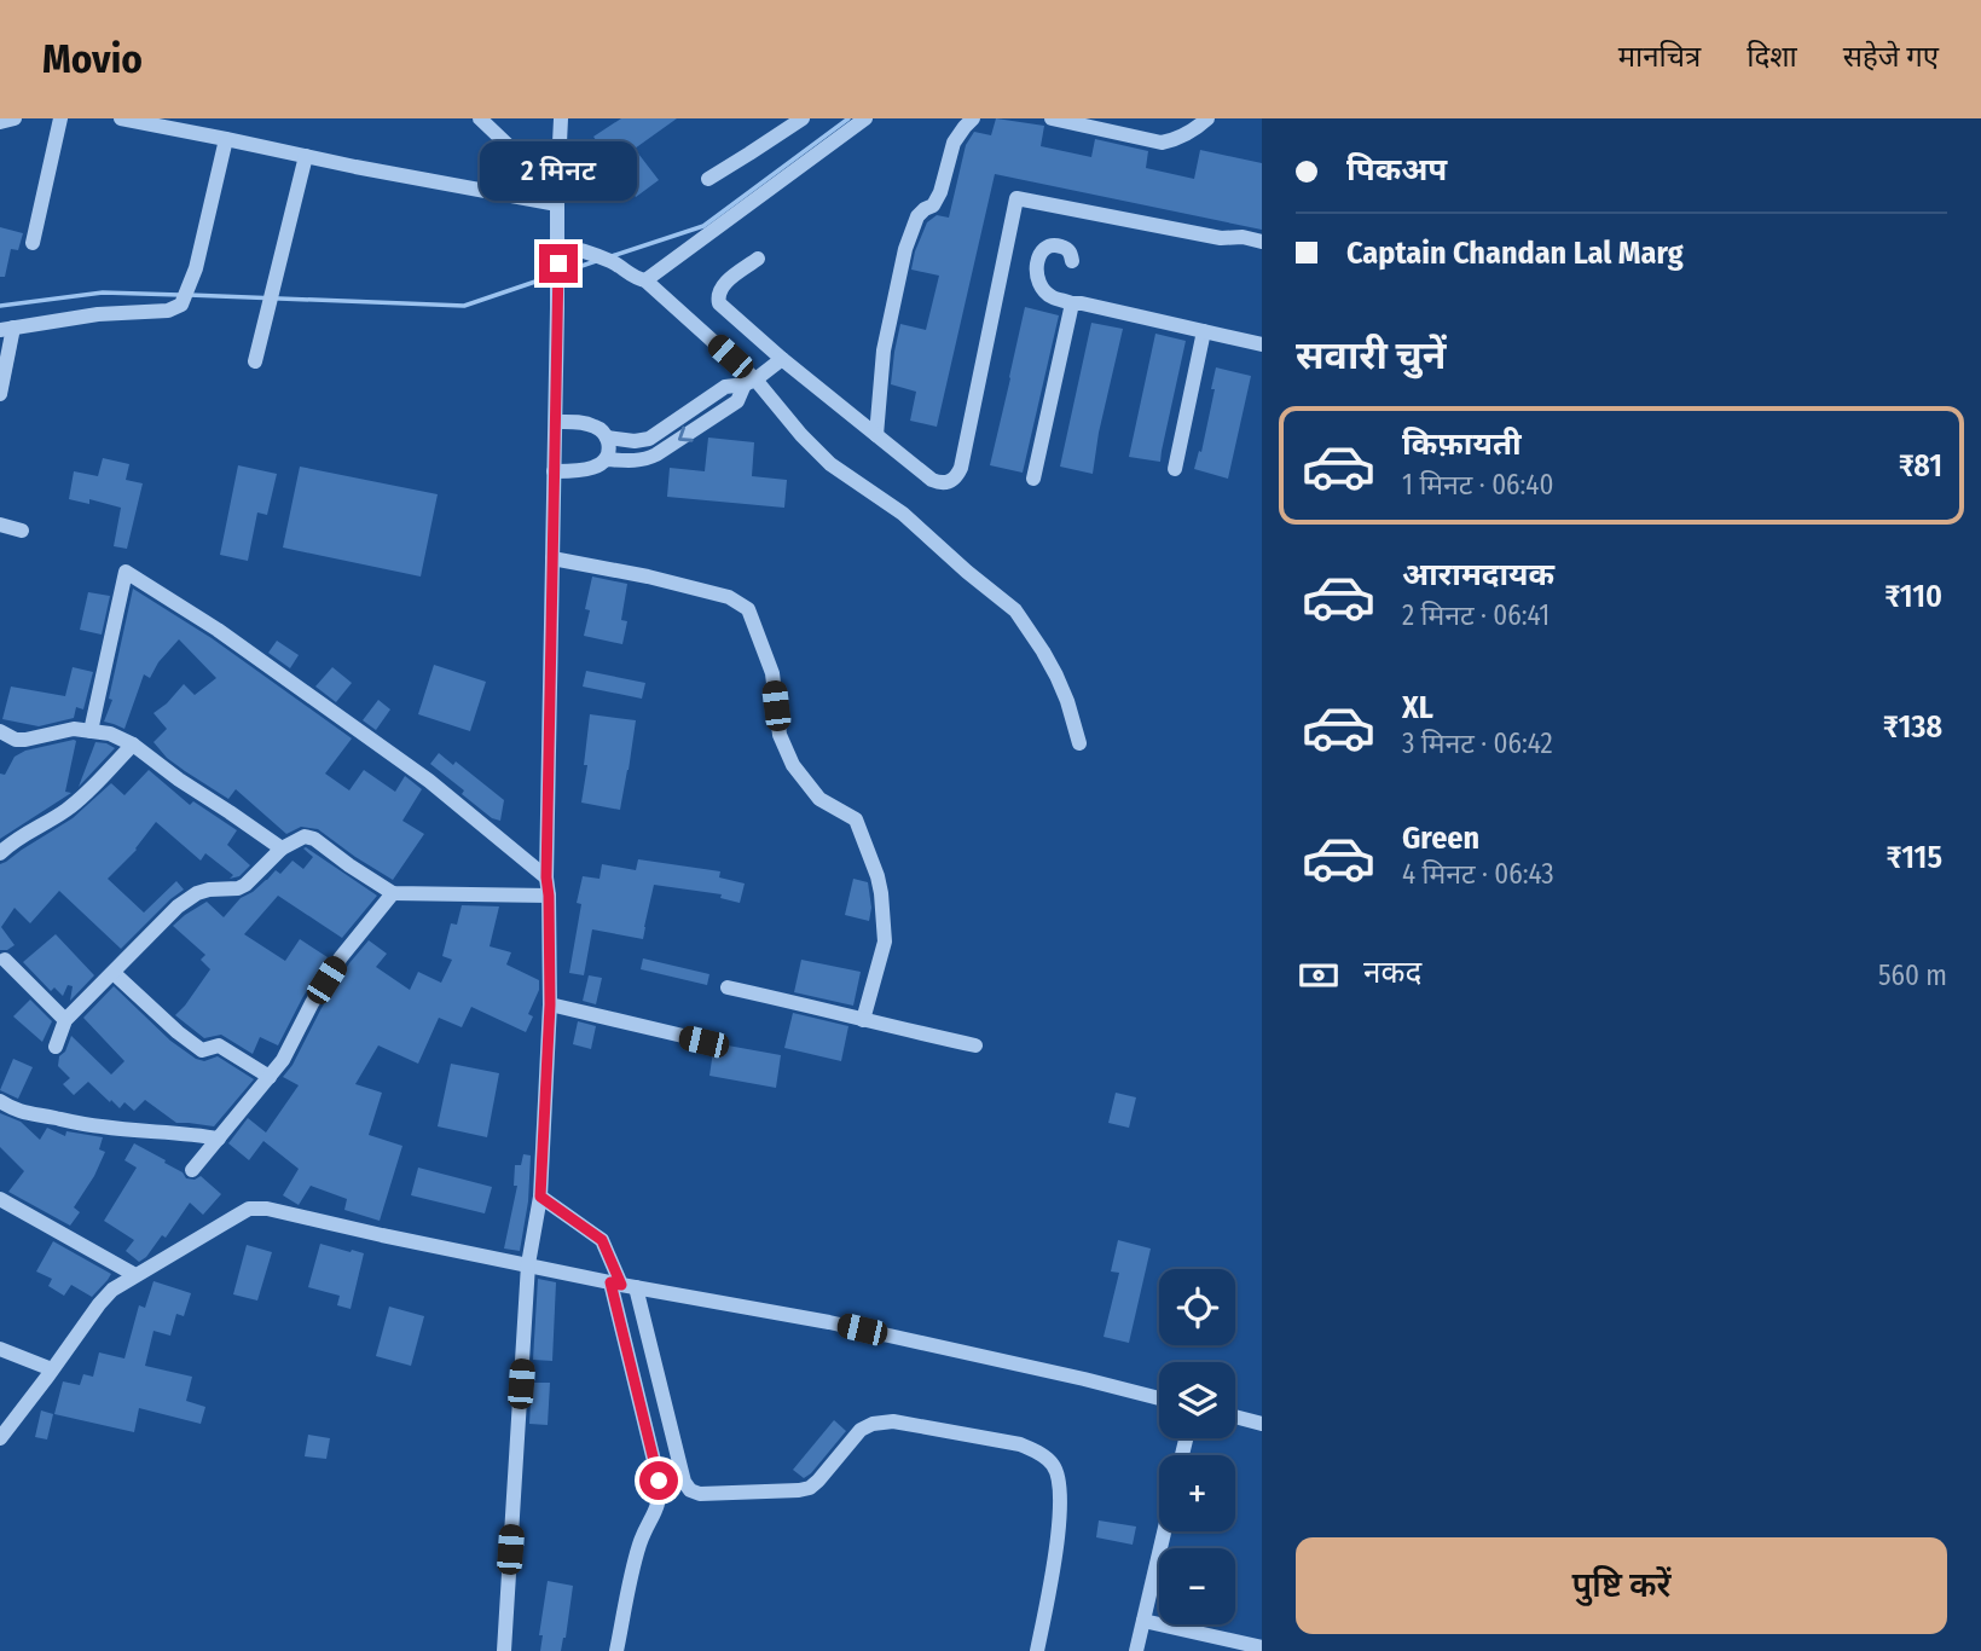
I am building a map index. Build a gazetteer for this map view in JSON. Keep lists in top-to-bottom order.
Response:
{
  "page": {
    "header": "Movio",
    "nav": ["मानचित्र", "दिशा", "सहेजे गए"],
    "banner": ["पिकअप", "Captain Chandan Lal Marg"],
    "bubble": "2 मिनट",
    "heading": "सवारी चुनें",
    "list": [
      {
        "name": "किफ़ायती",
        "note": "1 मिनट · 06:40",
        "value": "₹81"
      },
      {
        "name": "आरामदायक",
        "note": "2 मिनट · 06:41",
        "value": "₹110"
      },
      {
        "name": "XL",
        "note": "3 मिनट · 06:42",
        "value": "₹138"
      },
      {
        "name": "Green",
        "note": "4 मिनट · 06:43",
        "value": "₹115"
      }
    ],
    "pay": ["नकद", "560 m"],
    "map_buttons": ["+", "−"],
    "buttons": "पुष्टि करें"
  }
}
